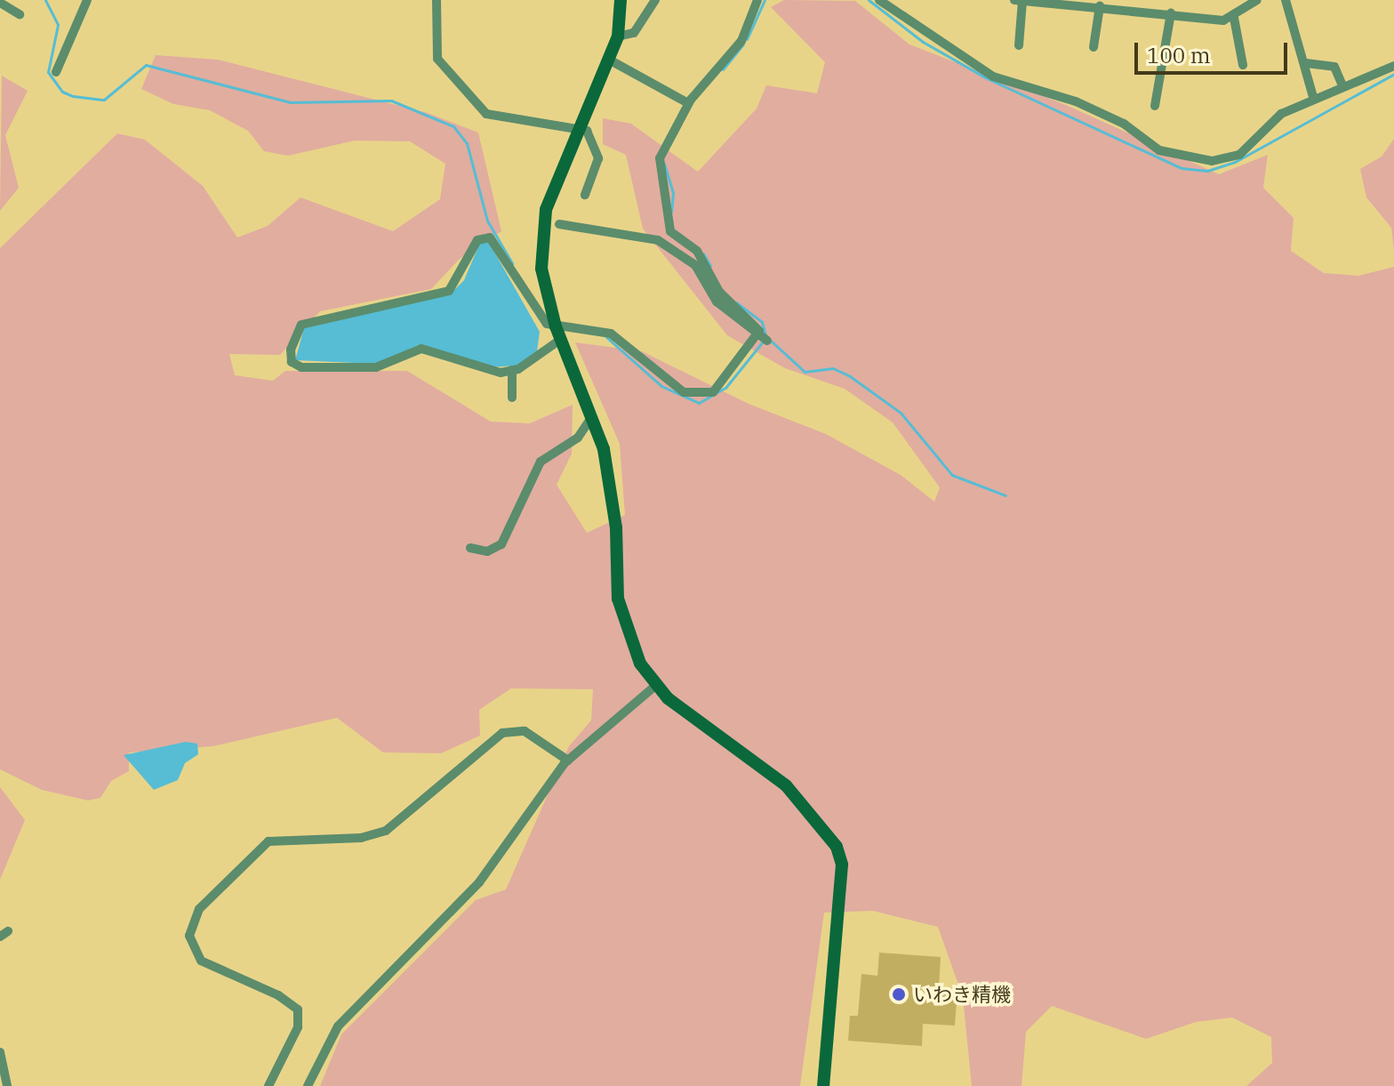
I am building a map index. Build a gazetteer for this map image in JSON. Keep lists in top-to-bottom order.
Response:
{
  "places": ["いわき精機"],
  "scale_bar": "100 m"
}
